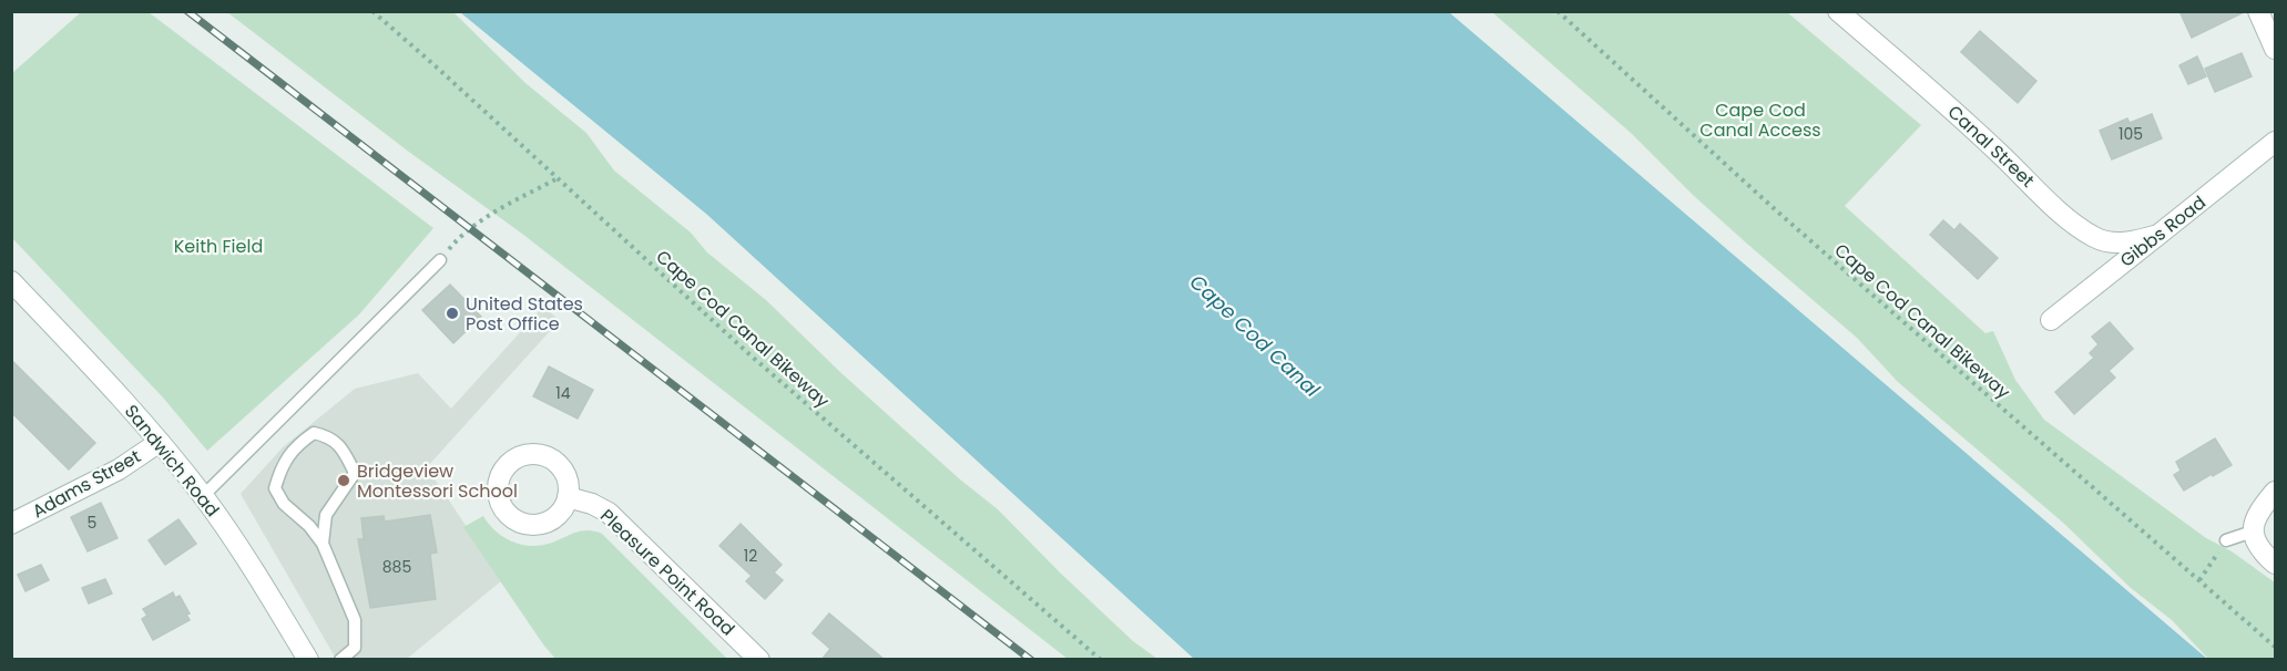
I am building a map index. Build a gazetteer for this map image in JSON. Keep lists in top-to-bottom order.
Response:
{
  "streets": {
    "street": [
      "Canal Street",
      "Gibbs Road",
      "Sandwich Road",
      "Adams Street",
      "Pleasure Point Road"
    ],
    "path": ["Cape Cod Canal Bikeway"]
  },
  "crossings": [
    ["Canal Street", "Gibbs Road"],
    ["Sandwich Road", "Adams Street"]
  ],
  "water": ["Cape Cod Canal"],
  "parks": ["Cape Cod Canal Access", "Keith Field"],
  "places": ["United States Post Office", "Bridgeview Montessori School"],
  "house_numbers": [
    "105",
    "14",
    "5",
    "12",
    "885"
  ]
}
